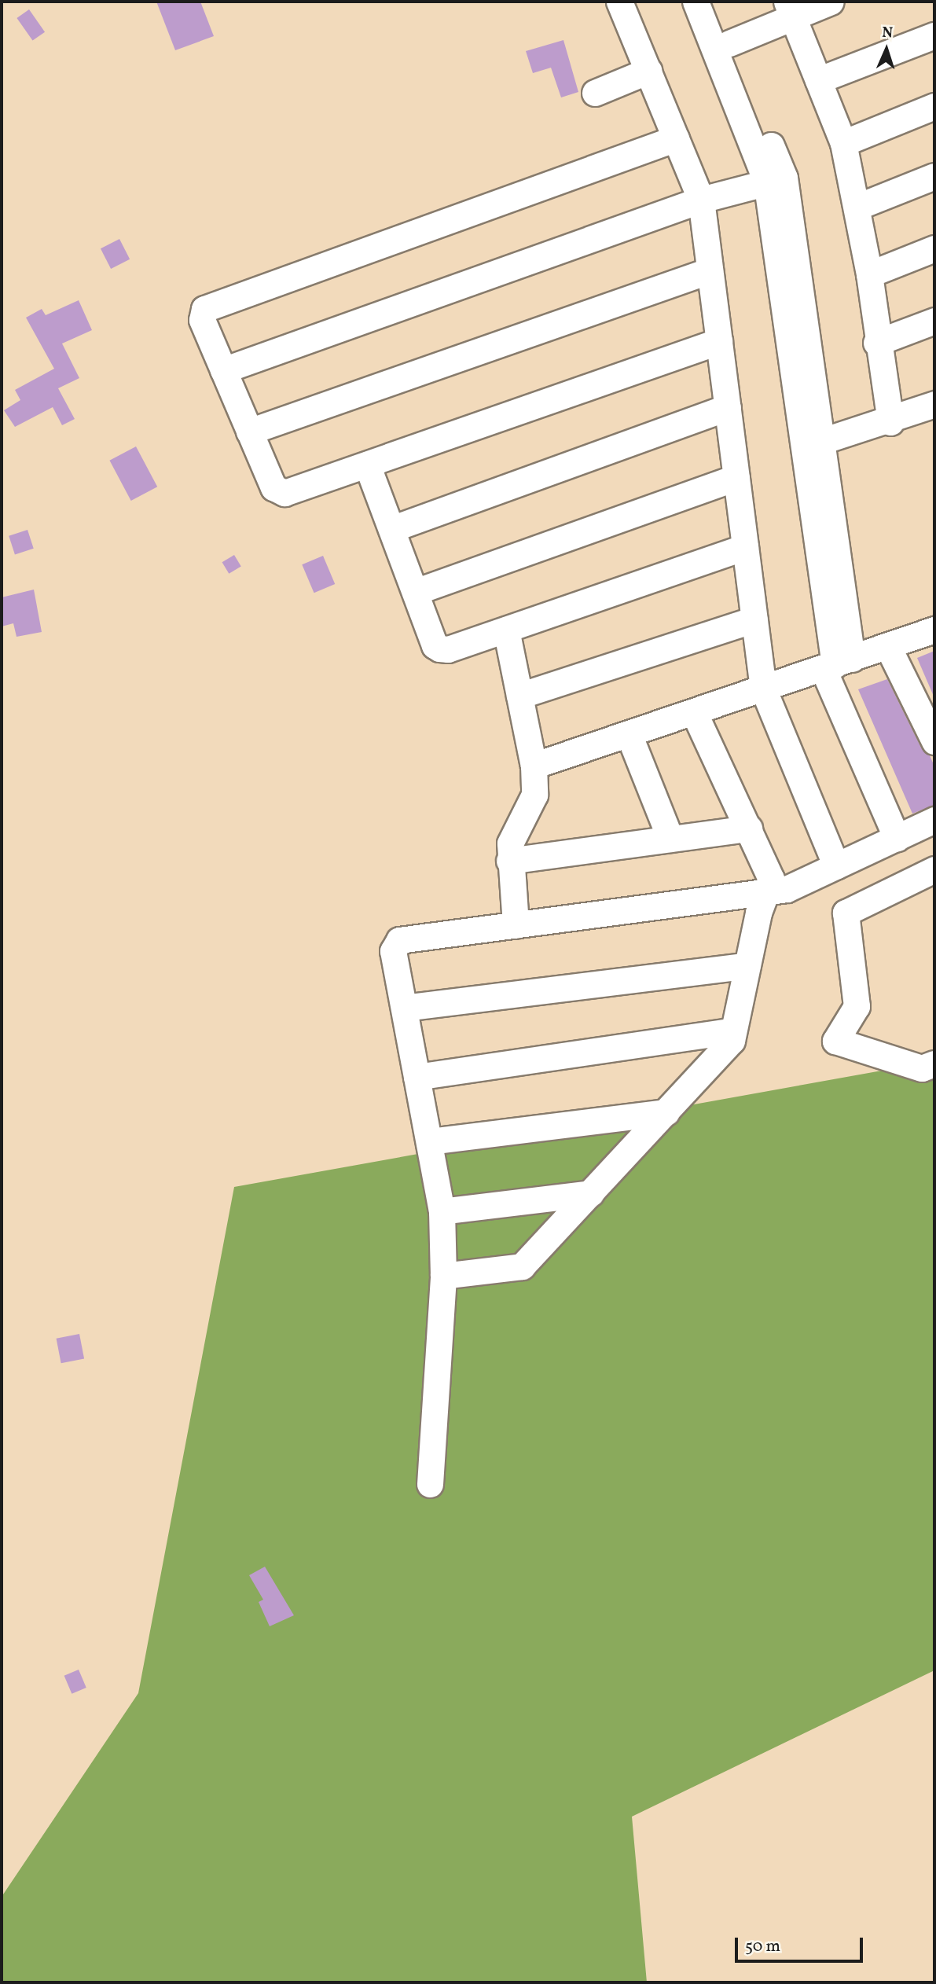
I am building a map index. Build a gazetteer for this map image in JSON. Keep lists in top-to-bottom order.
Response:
{
  "scale_bar": "50 m",
  "north": "top"
}
